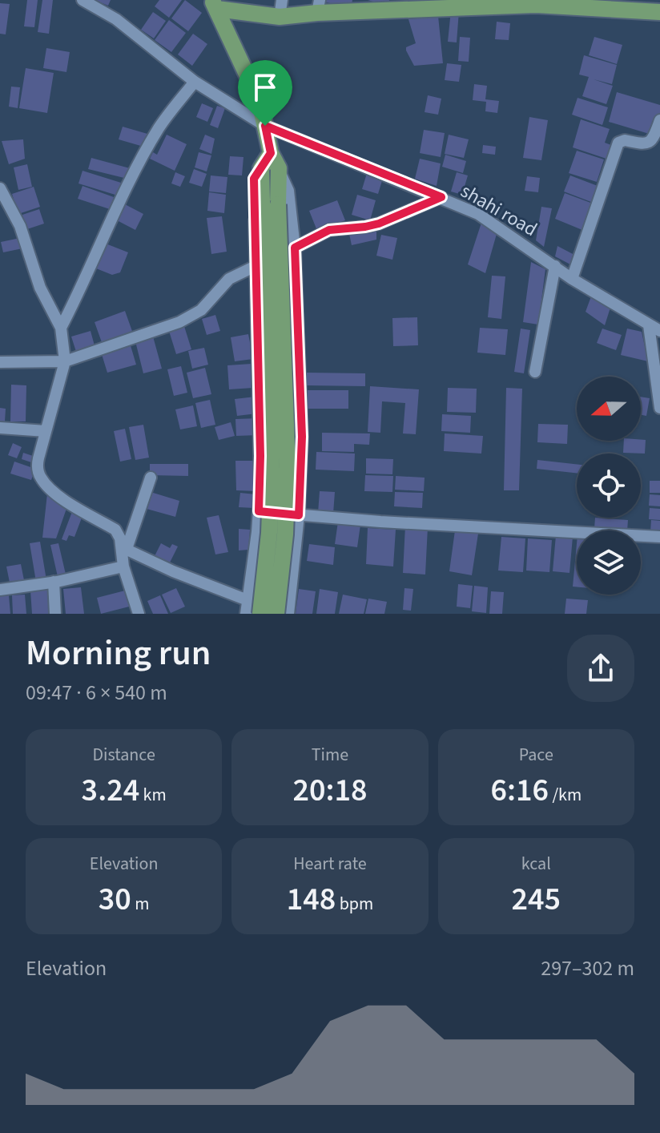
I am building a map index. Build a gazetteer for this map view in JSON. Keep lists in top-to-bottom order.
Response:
{
  "streets": {
    "street": ["shahi road"]
  },
  "north": "left",
  "page": {
    "heading": ["Morning run", "09:47 · 6 × 540 m"],
    "stats": [
      ["Distance", "3.24 km"],
      ["Time", "20:18"],
      ["Pace", "6:16 /km"],
      ["Elevation", "30 m"],
      ["Heart rate", "148 bpm"],
      ["kcal", "245"]
    ],
    "chart": ["Elevation", "297–302 m"]
  }
}
